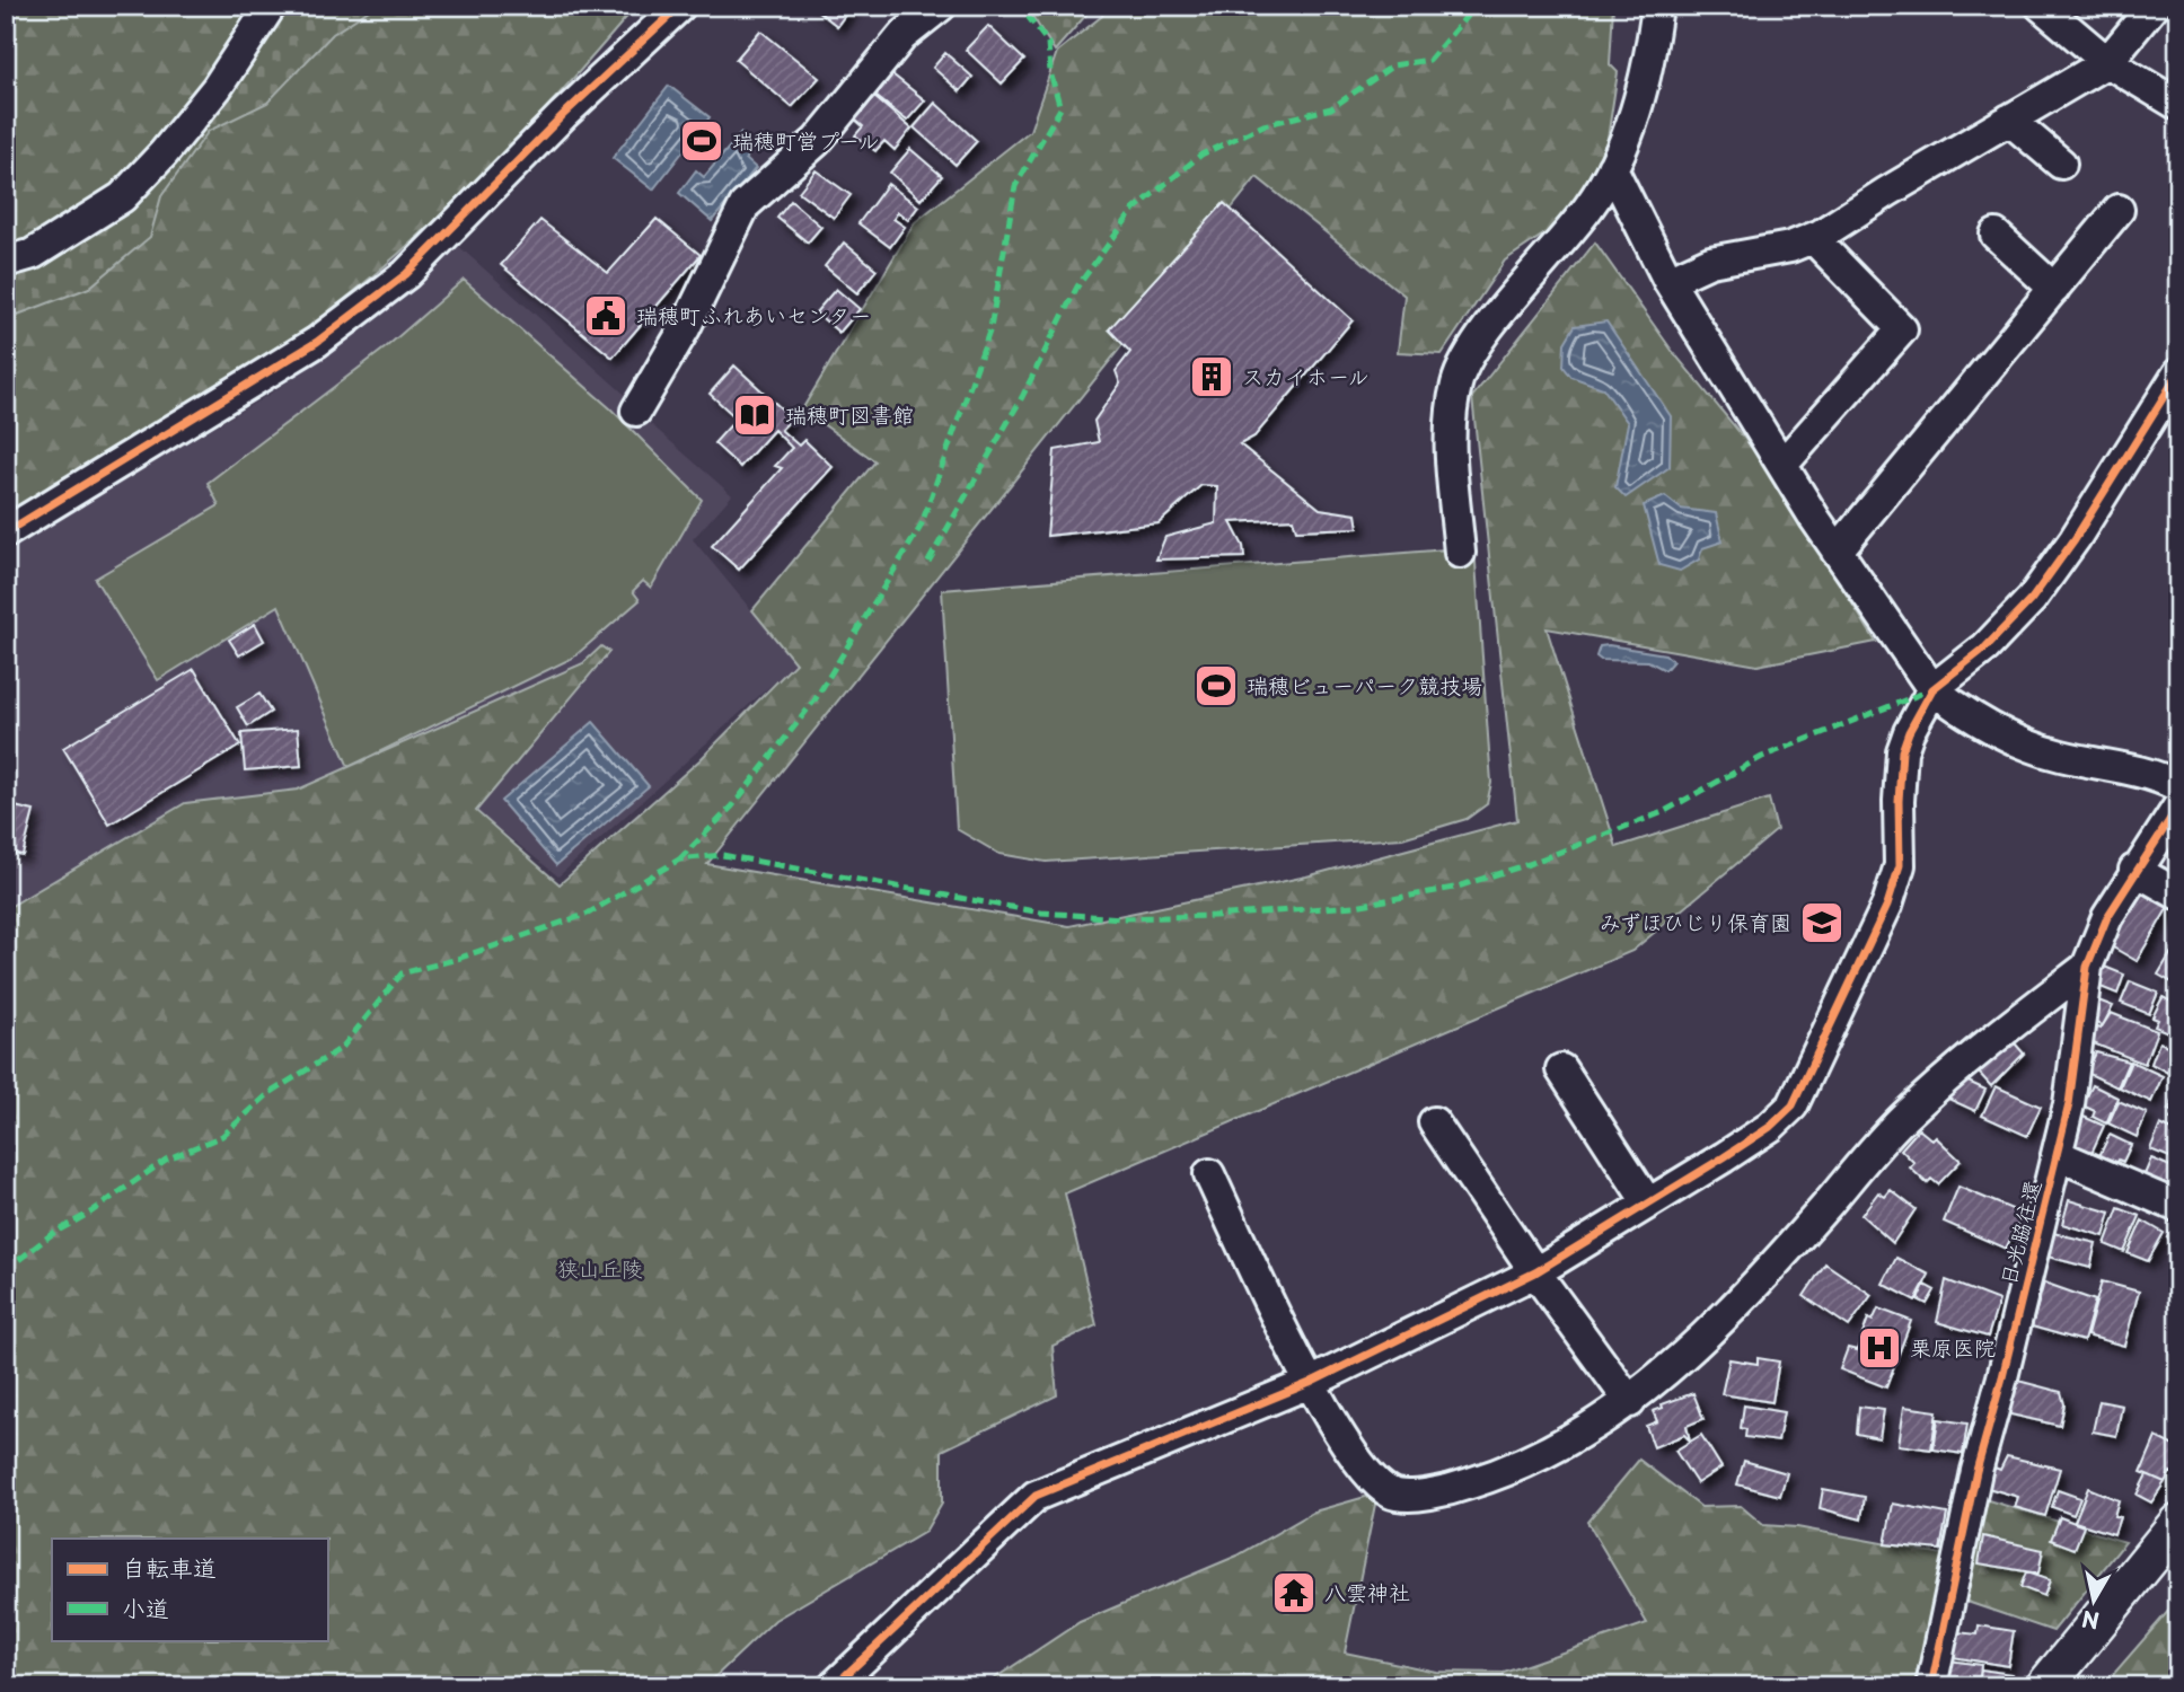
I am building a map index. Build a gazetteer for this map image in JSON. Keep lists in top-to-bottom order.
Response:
{
  "streets": {
    "street": ["日光脇往還"]
  },
  "parks": ["狭山丘陵"],
  "places": {
    "sports": ["瑞穂町営プール", "瑞穂ビューパーク競技場"],
    "public building": ["瑞穂町ふれあいセンター"],
    "building": ["スカイホール"],
    "library": ["瑞穂町図書館"],
    "school or university": ["みずほひじり保育園"],
    "hospital": ["栗原医院"],
    "temple": ["八雲神社"]
  },
  "legend": ["自転車道", "小道"],
  "north": "bottom"
}
